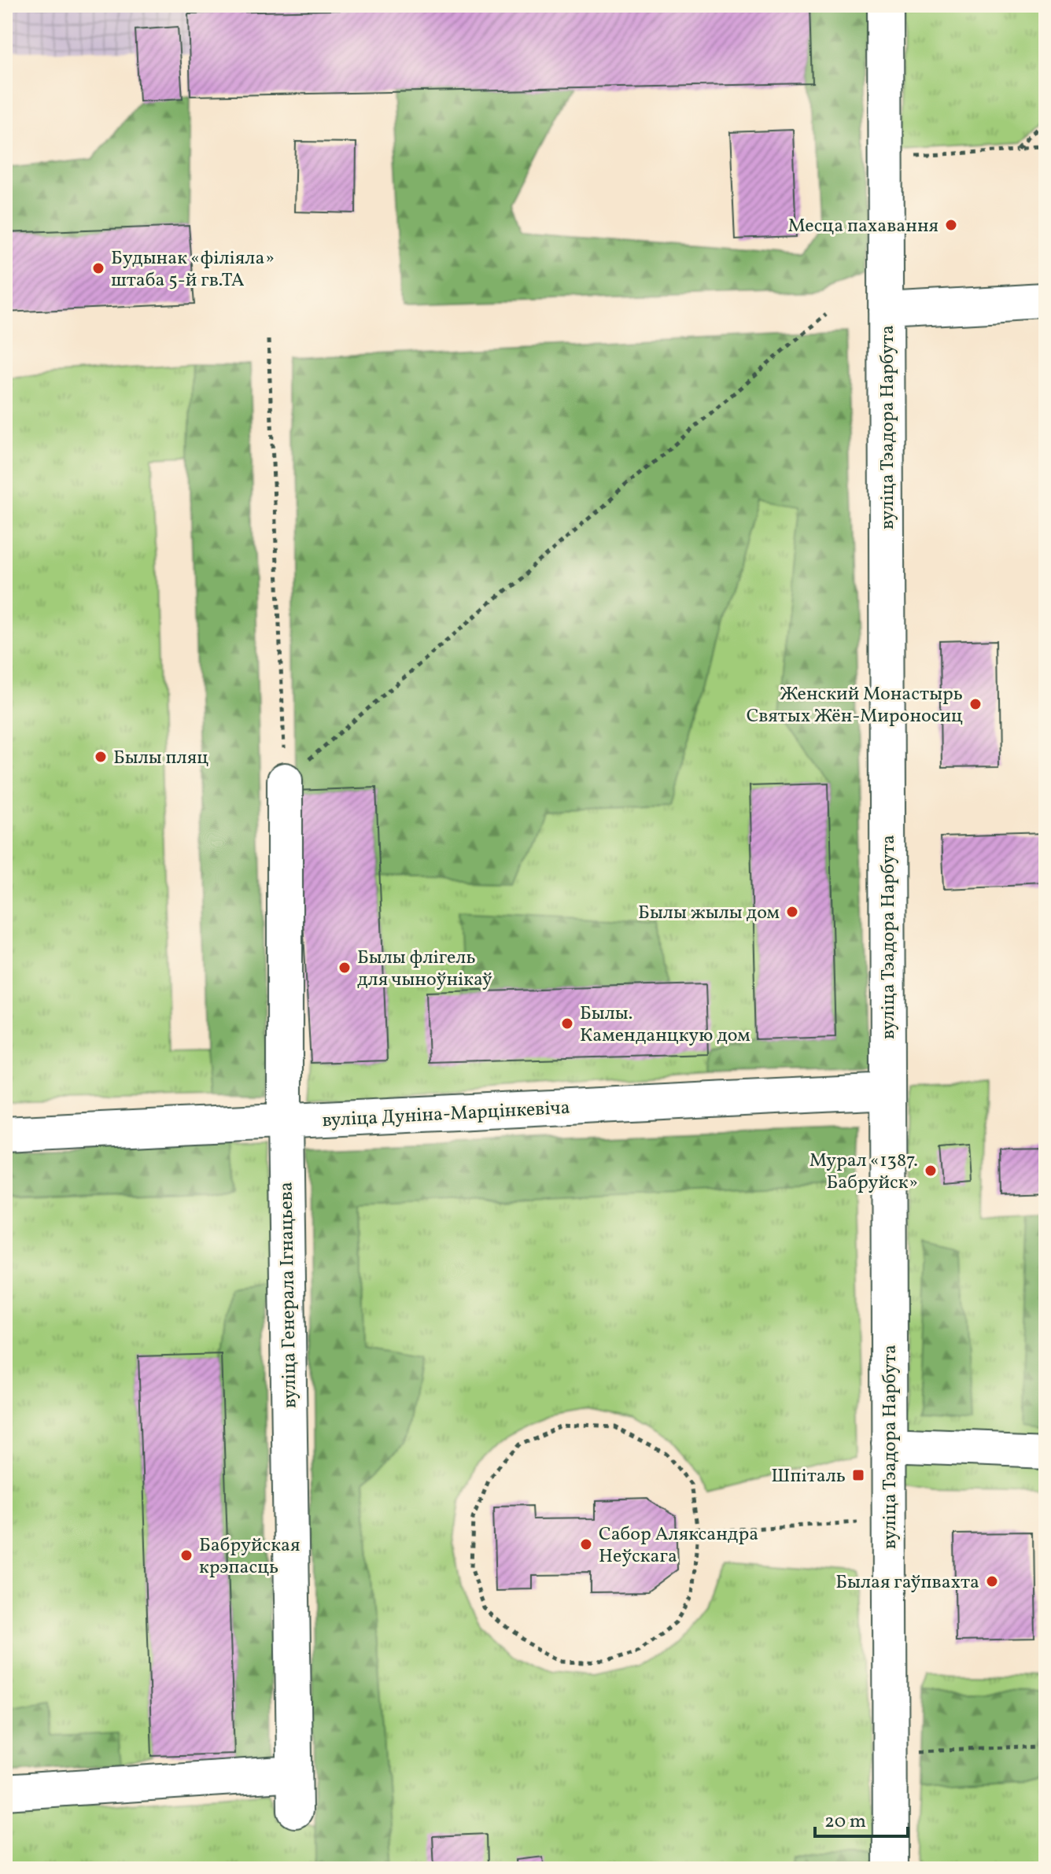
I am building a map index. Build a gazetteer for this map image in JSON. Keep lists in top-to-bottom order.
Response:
{
  "streets": {
    "street": ["вуліца Тэадора Нарбута", "вуліца Дуніна-Марцінкевіча", "вуліца Генерала Ігнацьева"]
  },
  "crossings": [
    ["вуліца Тэадора Нарбута", "вуліца Дуніна-Марцінкевіча"],
    ["вуліца Дуніна-Марцінкевіча", "вуліца Генерала Ігнацьева"]
  ],
  "places": {
    "other": [
      "Месца пахавання",
      "Будынак «філіяла» штаба 5-й гв.ТА",
      "Женский Монастырь Святых Жён-Мироносиц",
      "Былы пляц",
      "Былы жылы дом",
      "Былы флігель для чыноўнікаў",
      "Былы. Каменданцкую дом",
      "Мурал «1387. Бабруйск»",
      "Сабор Аляксандра Неўскага",
      "Бабруйская крэпасць",
      "Былая гаўпвахта"
    ],
    "transit": ["Шпіталь"]
  },
  "scale_bar": "20 m"
}
